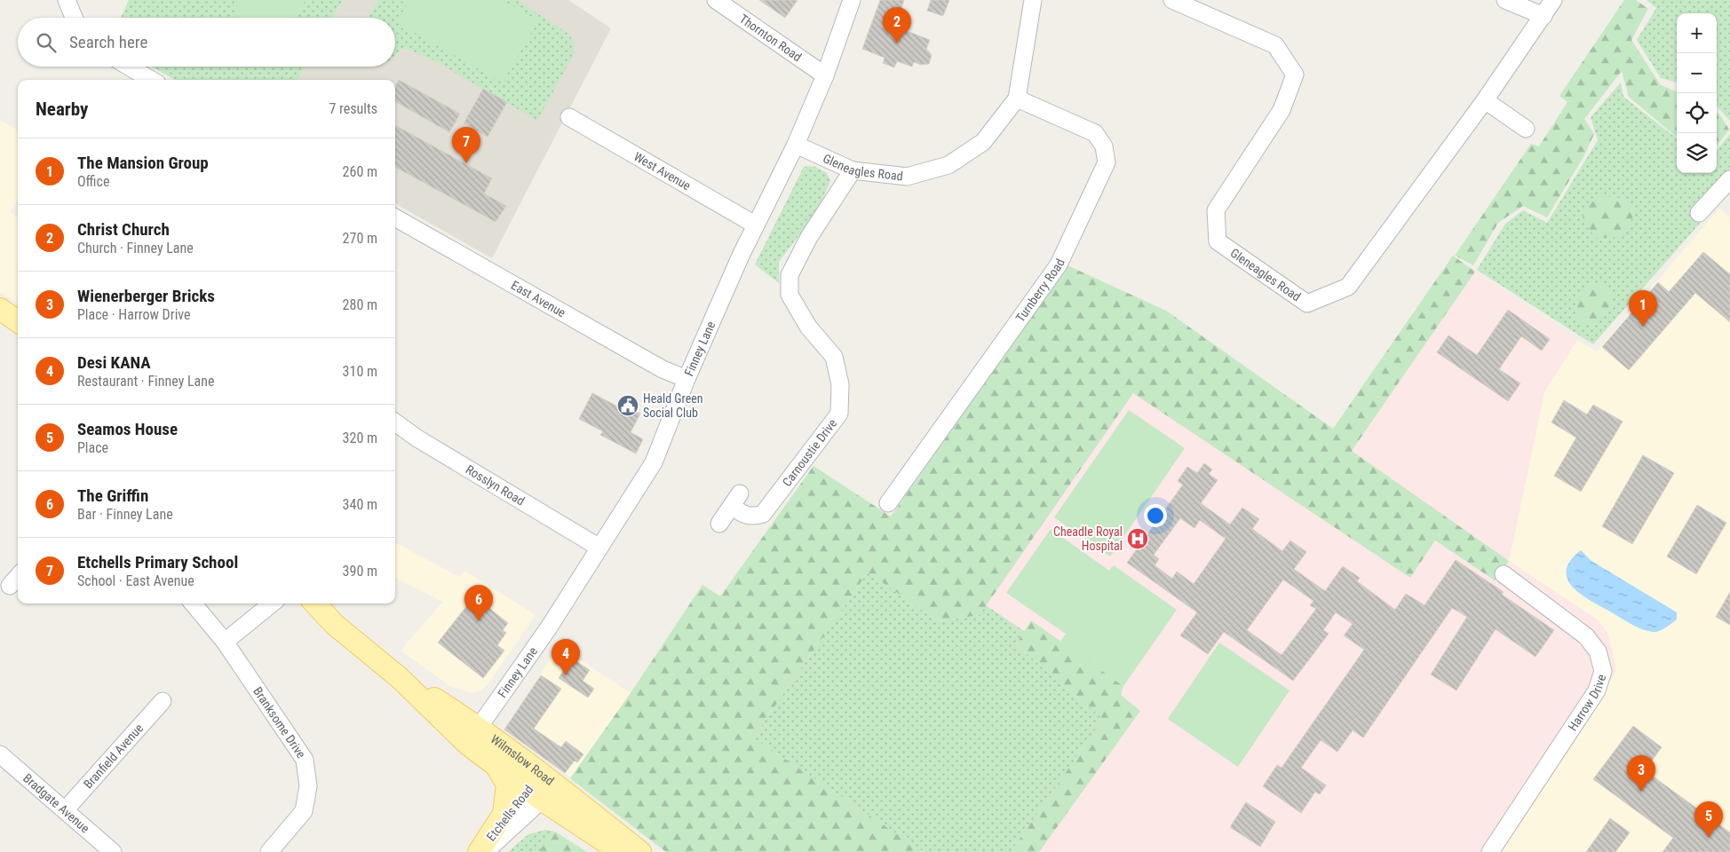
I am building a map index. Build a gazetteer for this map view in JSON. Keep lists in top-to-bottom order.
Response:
{
  "streets": {
    "main road": ["Wilmslow Road"],
    "street": [
      "Thornton Road",
      "Gleneagles Road",
      "West Avenue",
      "Turnberry Road",
      "East Avenue",
      "Finney Lane",
      "Carnoustie Drive",
      "Rosslyn Road",
      "Harrow Drive",
      "Branksome Drive",
      "Branfield Avenue",
      "Bradgate Avenue",
      "Etchells Road"
    ]
  },
  "crossings": [
    ["Thornton Road", "Finney Lane"],
    ["Gleneagles Road", "Turnberry Road"],
    ["Gleneagles Road", "Finney Lane"],
    ["Gleneagles Road", "Carnoustie Drive"],
    ["West Avenue", "Finney Lane"],
    ["East Avenue", "Finney Lane"],
    ["Finney Lane", "Rosslyn Road"],
    ["Finney Lane", "Wilmslow Road"],
    ["Branfield Avenue", "Bradgate Avenue"],
    ["Wilmslow Road", "Etchells Road"]
  ],
  "places": {
    "public building": ["Heald Green Social Club"],
    "hospital": ["Cheadle Royal Hospital"]
  },
  "page": {
    "pins": [
      "2",
      "7",
      "1",
      "6",
      "4",
      "3",
      "5"
    ],
    "map_buttons": ["+", "−"],
    "search": "Search here",
    "heading": ["Nearby", "7 results"],
    "list": [
      {
        "mark": "1",
        "name": "The Mansion Group",
        "note": "Office",
        "value": "260 m"
      },
      {
        "mark": "2",
        "name": "Christ Church",
        "note": "Church · Finney Lane",
        "value": "270 m"
      },
      {
        "mark": "3",
        "name": "Wienerberger Bricks",
        "note": "Place · Harrow Drive",
        "value": "280 m"
      },
      {
        "mark": "4",
        "name": "Desi KANA",
        "note": "Restaurant · Finney Lane",
        "value": "310 m"
      },
      {
        "mark": "5",
        "name": "Seamos House",
        "note": "Place",
        "value": "320 m"
      },
      {
        "mark": "6",
        "name": "The Griffin",
        "note": "Bar · Finney Lane",
        "value": "340 m"
      },
      {
        "mark": "7",
        "name": "Etchells Primary School",
        "note": "School · East Avenue",
        "value": "390 m"
      }
    ]
  }
}
